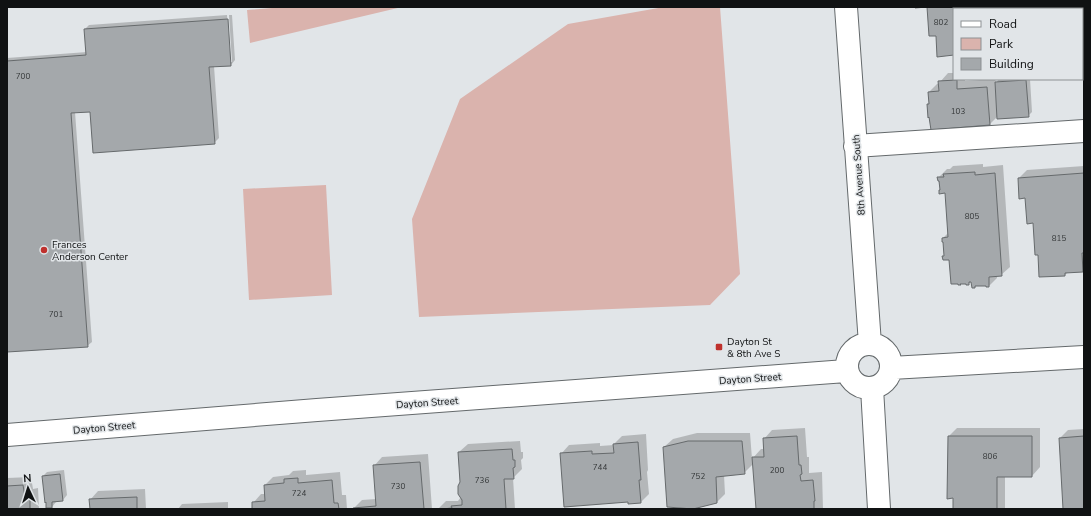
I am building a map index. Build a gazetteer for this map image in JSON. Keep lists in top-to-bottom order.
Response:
{
  "streets": {
    "street": ["8th Avenue South", "Dayton Street"]
  },
  "crossings": [
    ["8th Avenue South", "Dayton Street"]
  ],
  "places": {
    "other": ["Frances Anderson Center"],
    "transit": ["Dayton St & 8th Ave S"]
  },
  "house_numbers": [
    "802",
    "700",
    "103",
    "805",
    "815",
    "701",
    "806",
    "744",
    "200",
    "752",
    "736",
    "730",
    "724"
  ],
  "legend": ["Road", "Park", "Building"],
  "north": "top"
}
